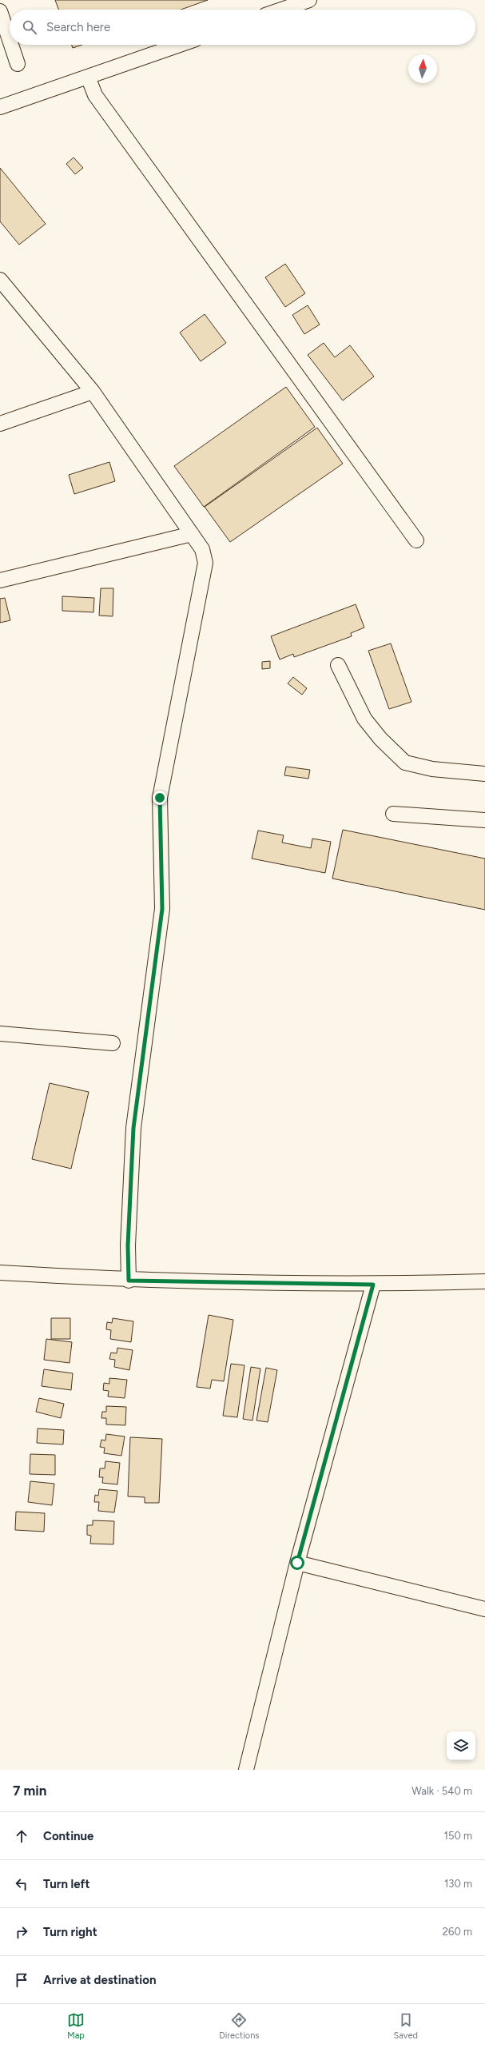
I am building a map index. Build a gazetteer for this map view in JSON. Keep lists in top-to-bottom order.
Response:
{
  "north": "top",
  "page": {
    "search": "Search here",
    "heading": ["7 min", "Walk · 540 m"],
    "list": [
      ["Continue", "150 m"],
      ["Turn left", "130 m"],
      ["Turn right", "260 m"],
      "Arrive at destination"
    ],
    "nav": ["Map", "Directions", "Saved"]
  }
}
